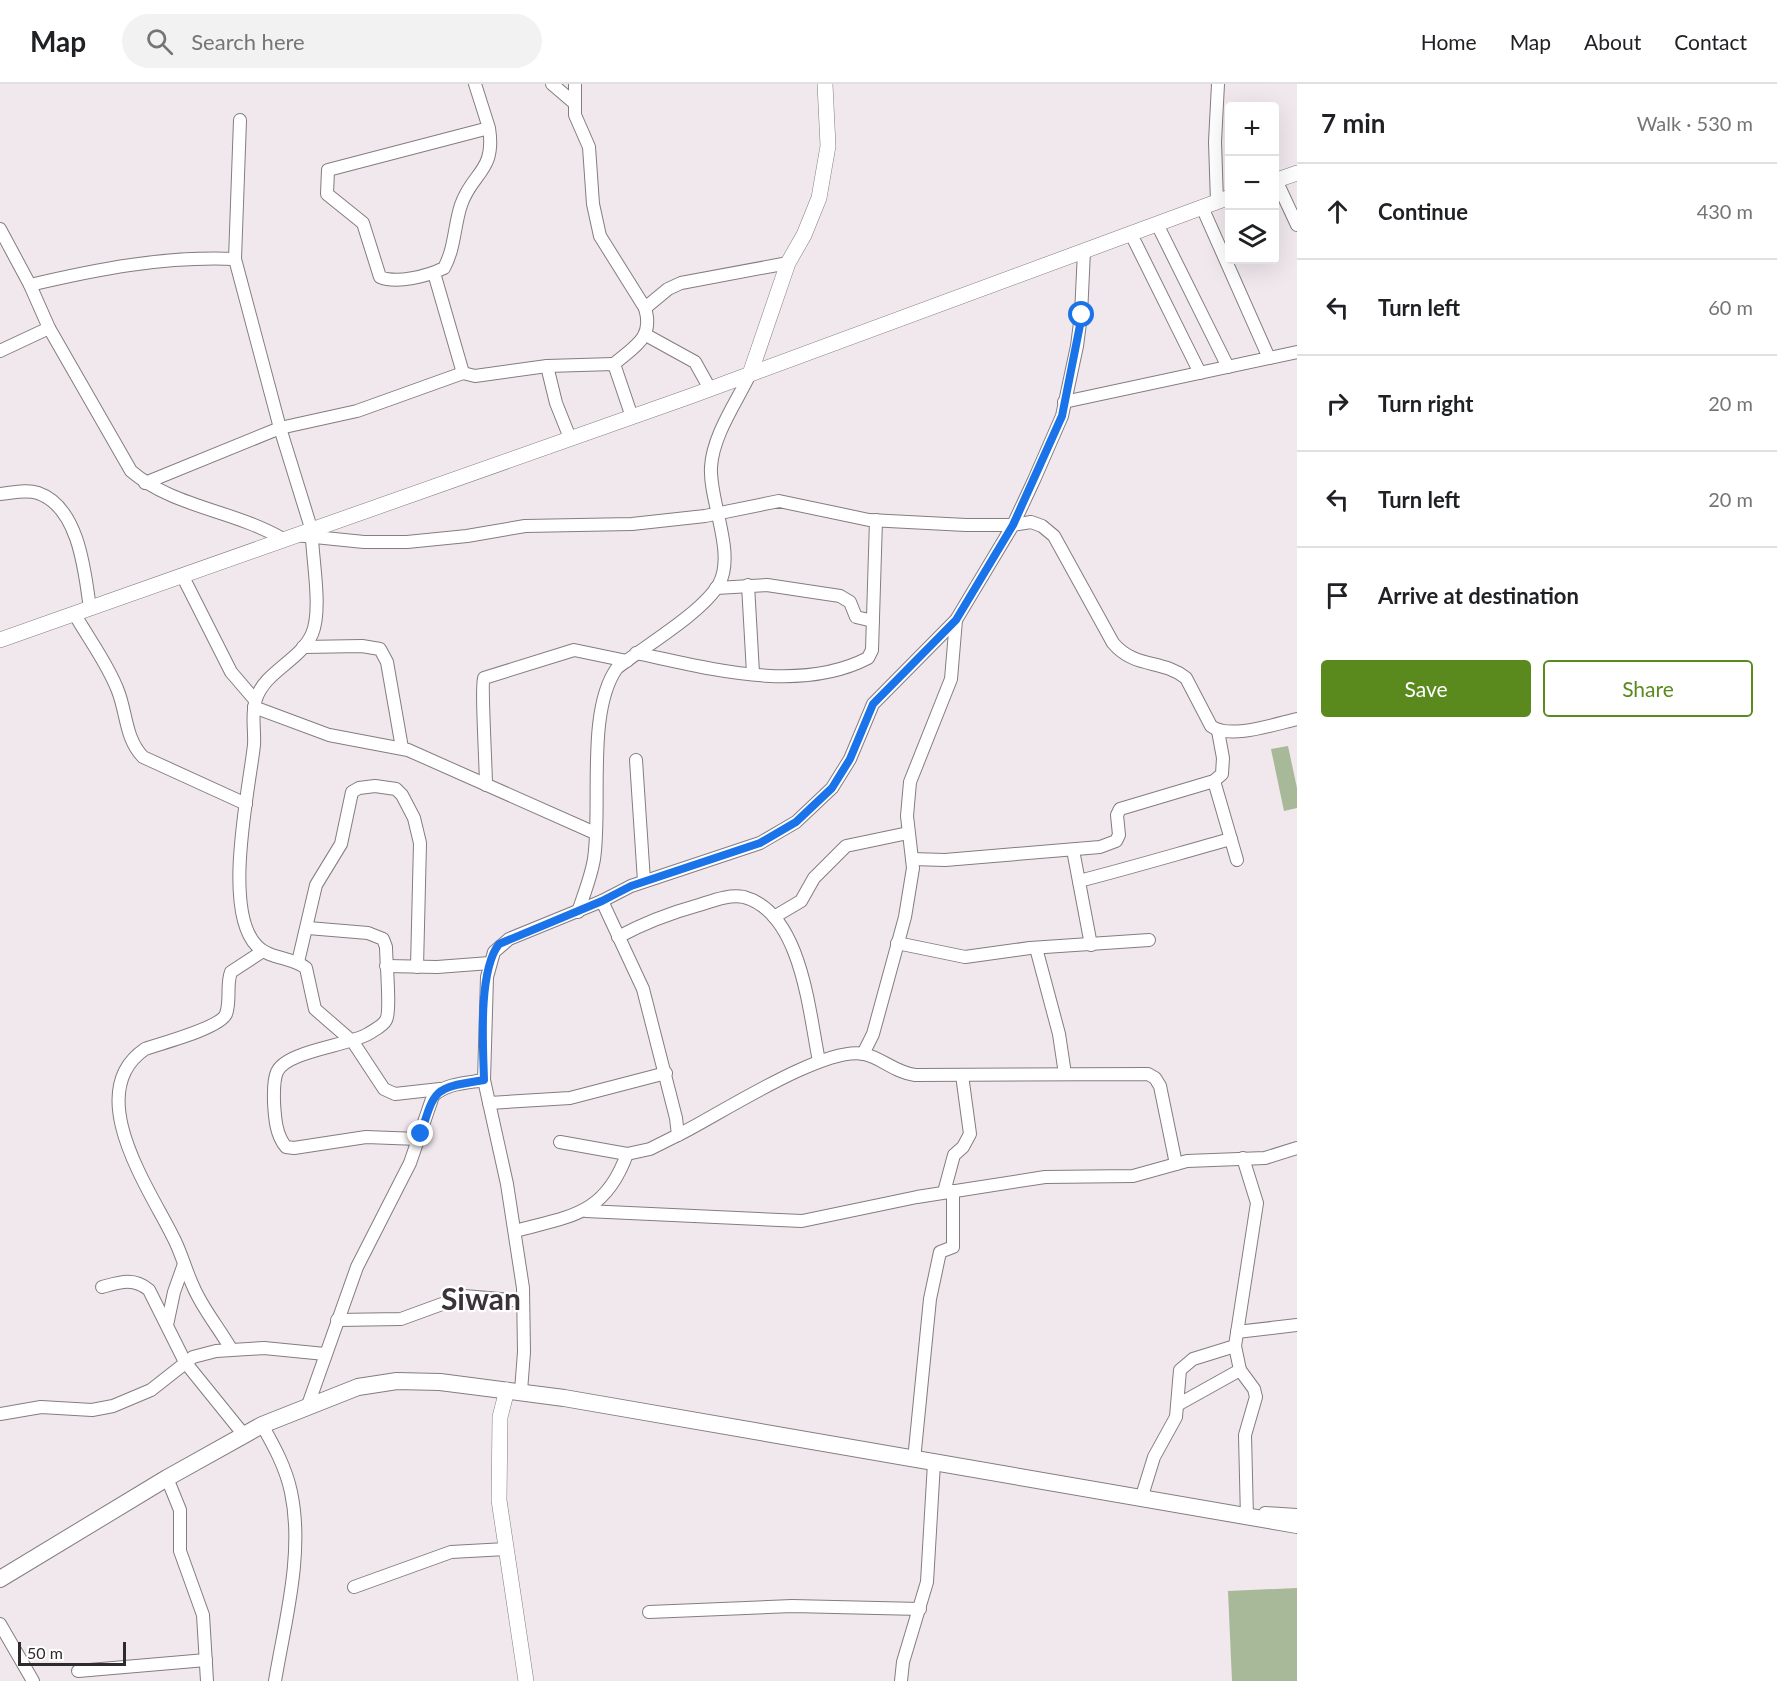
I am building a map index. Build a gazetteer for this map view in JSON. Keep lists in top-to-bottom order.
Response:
{
  "districts": ["Siwan"],
  "scale_bar": "50 m",
  "page": {
    "header": "Map",
    "search": "Search here",
    "nav": [
      "Home",
      "Map",
      "About",
      "Contact"
    ],
    "heading": ["7 min", "Walk · 530 m"],
    "map_buttons": ["+", "−"],
    "list": [
      ["Continue", "430 m"],
      ["Turn left", "60 m"],
      ["Turn right", "20 m"],
      ["Turn left", "20 m"],
      "Arrive at destination"
    ],
    "buttons": ["Save", "Share"],
    "scale": "50 m"
  }
}
